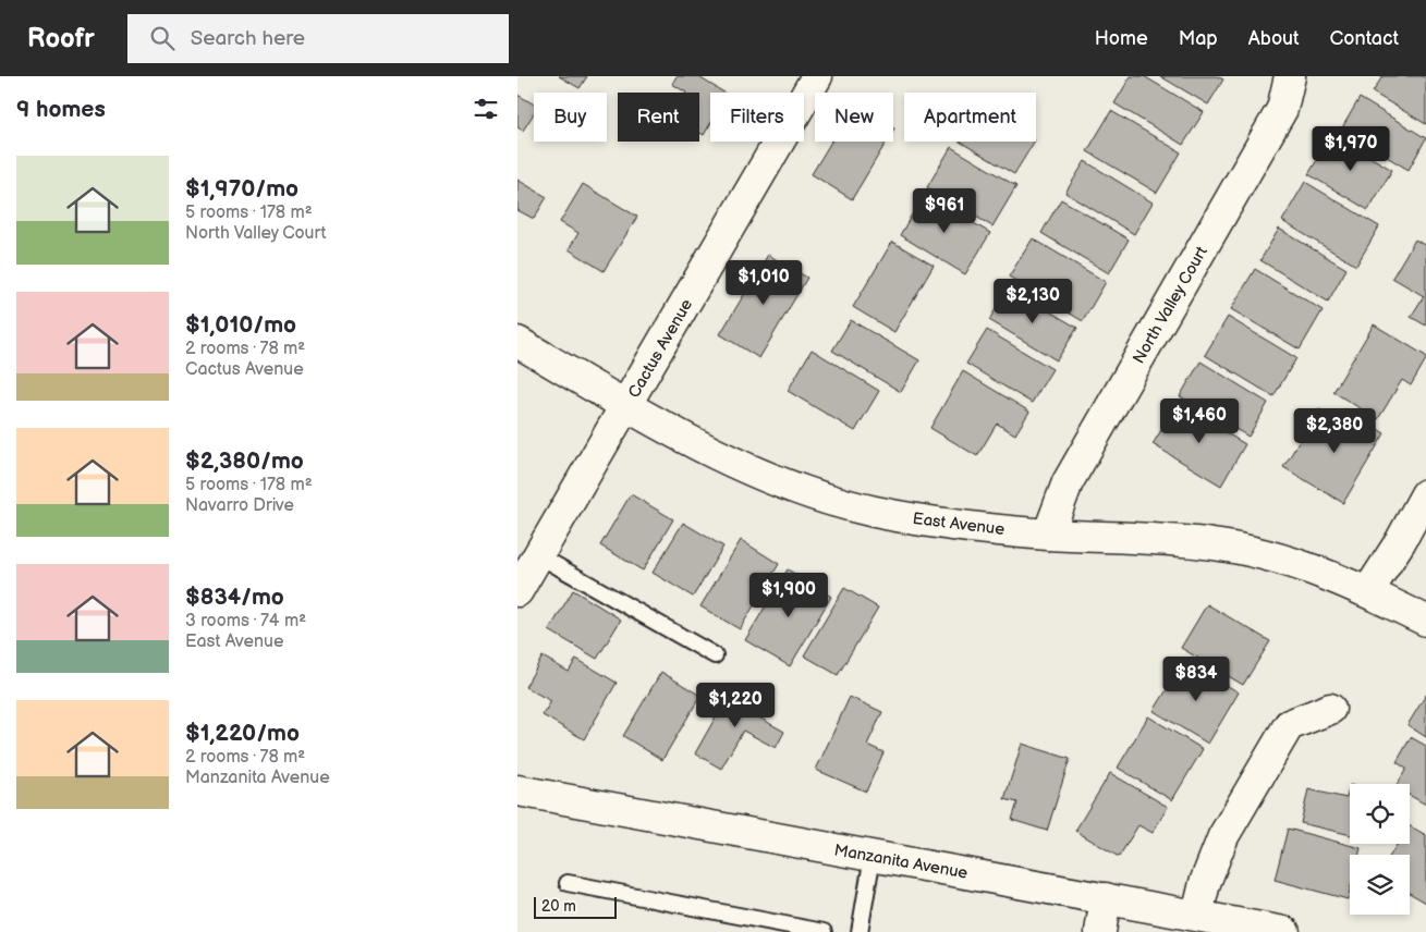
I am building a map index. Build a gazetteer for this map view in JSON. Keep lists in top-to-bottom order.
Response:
{
  "streets": {
    "street": [
      "North Valley Court",
      "Cactus Avenue",
      "East Avenue",
      "Manzanita Avenue"
    ]
  },
  "crossings": [
    ["North Valley Court", "East Avenue"],
    ["Cactus Avenue", "East Avenue"]
  ],
  "scale_bar": "20 m",
  "page": {
    "header": "Roofr",
    "search": "Search here",
    "nav": [
      "Home",
      "Map",
      "About",
      "Contact"
    ],
    "heading": "9 homes",
    "chip": [
      "Buy",
      "Rent",
      "Filters",
      "New",
      "Apartment"
    ],
    "price": [
      "$1,970",
      "$961",
      "$1,010",
      "$2,130",
      "$1,460",
      "$2,380",
      "$1,900",
      "$834",
      "$1,220"
    ],
    "list": [
      {
        "name": "$1,970/mo",
        "note": "5 rooms · 178 m² · North Valley Court"
      },
      {
        "name": "$1,010/mo",
        "note": "2 rooms · 78 m² · Cactus Avenue"
      },
      {
        "name": "$2,380/mo",
        "note": "5 rooms · 178 m² · Navarro Drive"
      },
      {
        "name": "$834/mo",
        "note": "3 rooms · 74 m² · East Avenue"
      },
      {
        "name": "$1,220/mo",
        "note": "2 rooms · 78 m² · Manzanita Avenue"
      }
    ],
    "scale": "20 m"
  }
}
